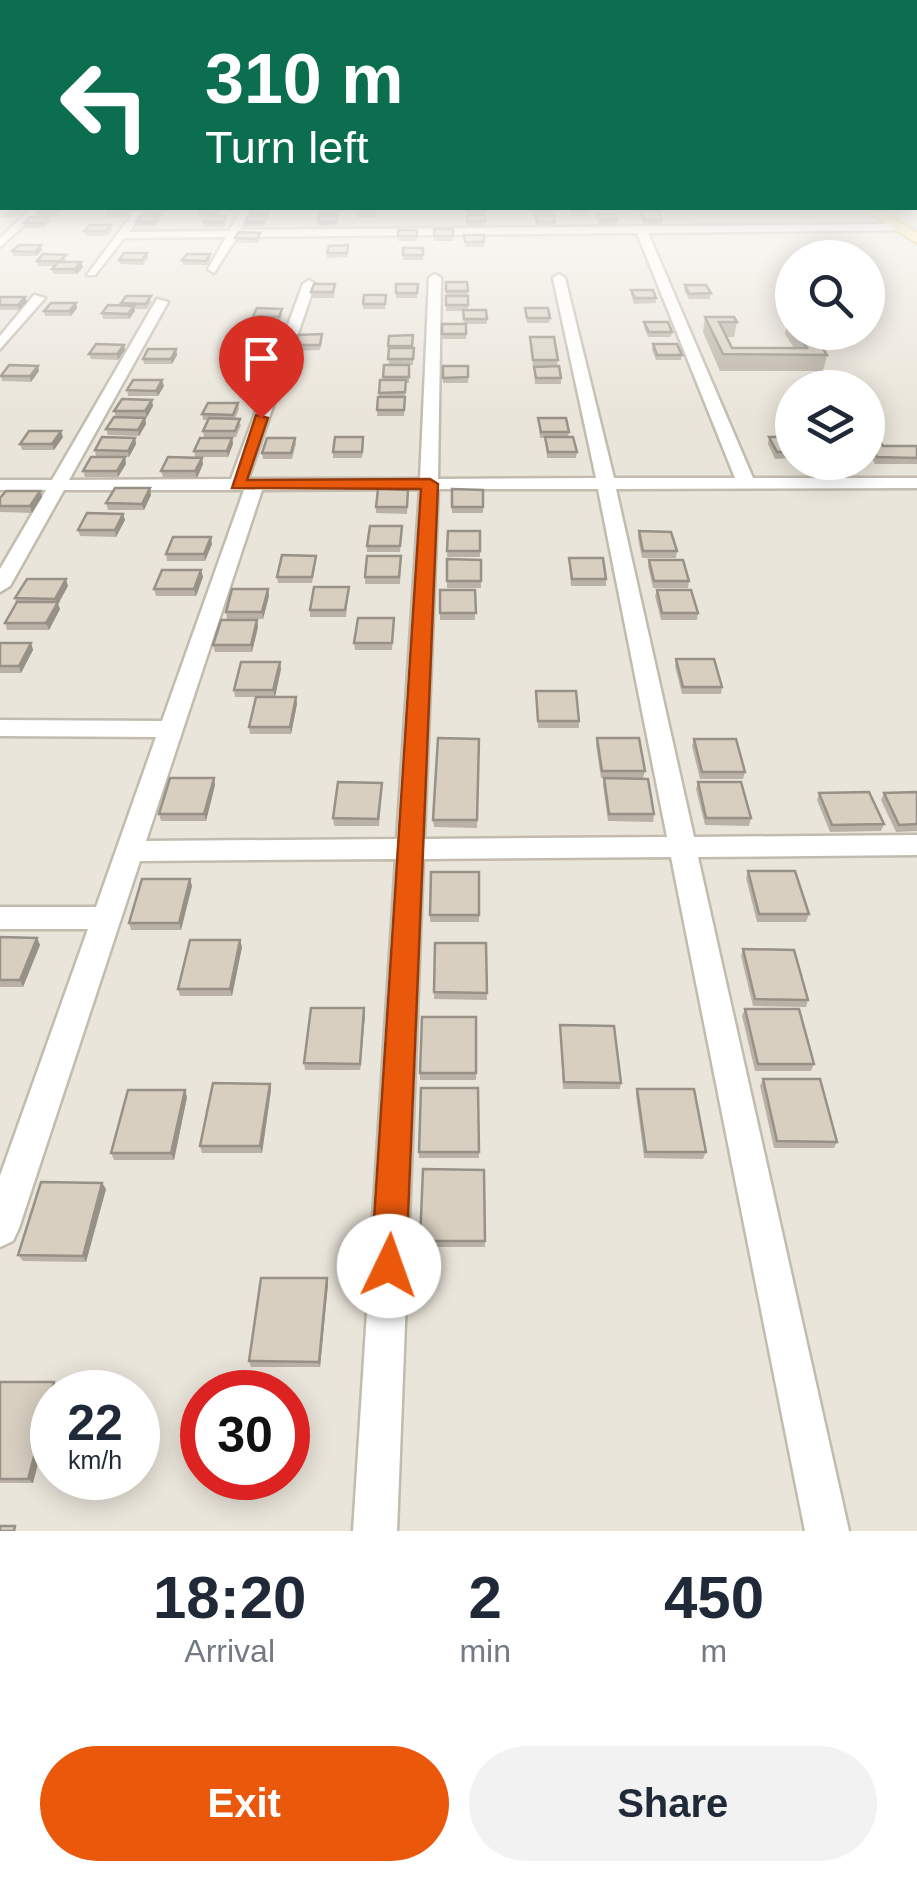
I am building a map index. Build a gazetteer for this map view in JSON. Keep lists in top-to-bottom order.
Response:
{
  "page": {
    "turn": ["310 m", "Turn left"],
    "speed": "22 km/h",
    "limit": "30",
    "eta": [
      "18:20",
      "Arrival",
      "2",
      "min",
      "450",
      "m"
    ],
    "buttons": ["Exit", "Share"]
  }
}
